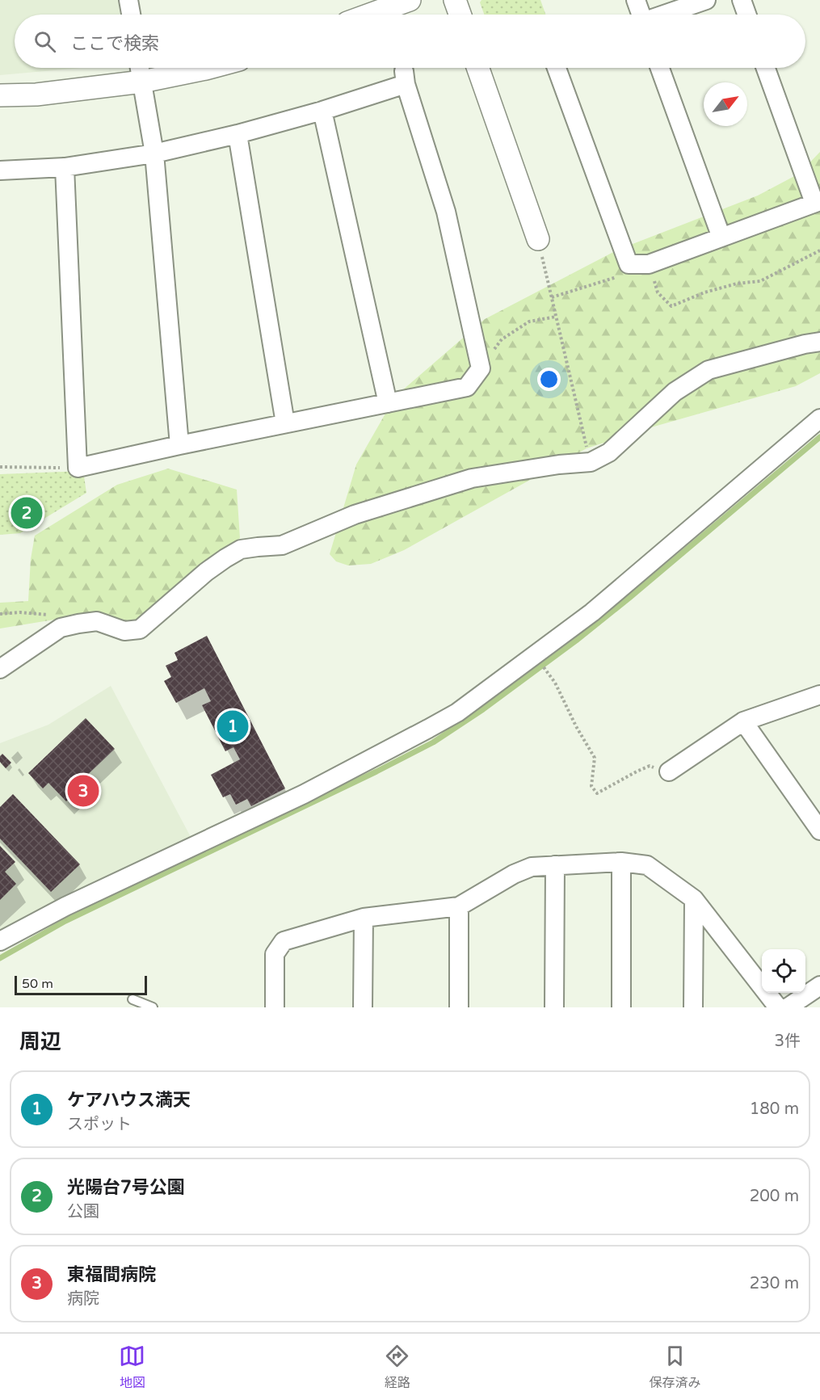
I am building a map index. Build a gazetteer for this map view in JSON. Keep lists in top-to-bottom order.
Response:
{
  "scale_bar": "50 m",
  "north": "top right",
  "page": {
    "search": "ここで検索",
    "pins": ["2", "1", "3"],
    "scale": "50 m",
    "heading": ["周辺", "3件"],
    "list": [
      {
        "mark": "1",
        "name": "ケアハウス満天",
        "note": "スポット",
        "value": "180 m"
      },
      {
        "mark": "2",
        "name": "光陽台7号公園",
        "note": "公園",
        "value": "200 m"
      },
      {
        "mark": "3",
        "name": "東福間病院",
        "note": "病院",
        "value": "230 m"
      }
    ],
    "nav": ["地図", "経路", "保存済み"]
  }
}
